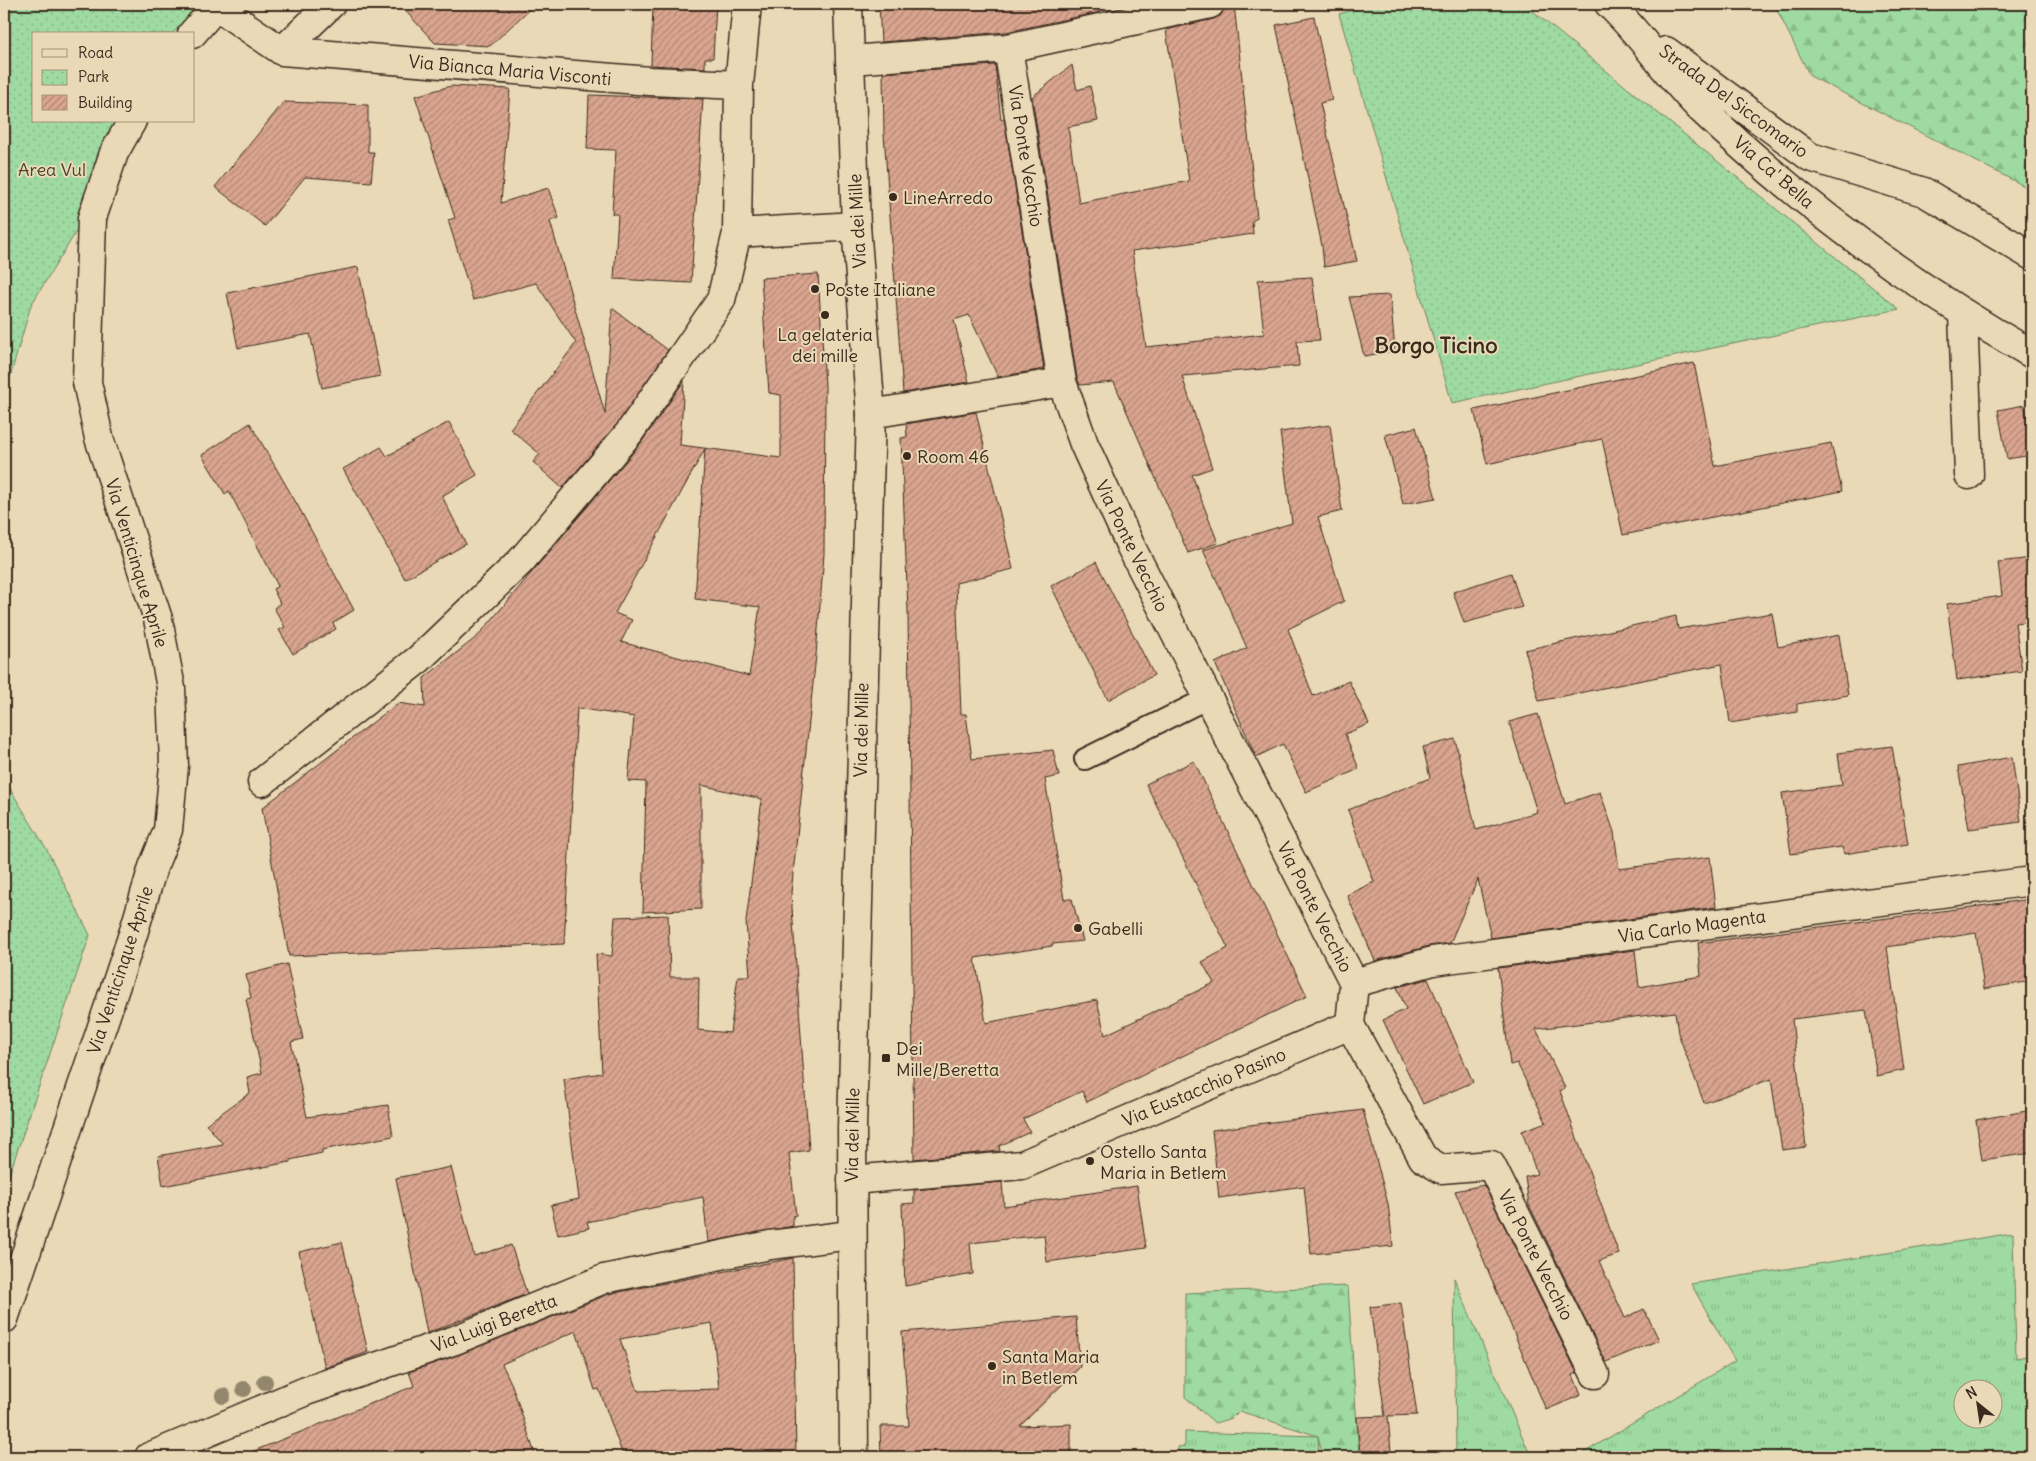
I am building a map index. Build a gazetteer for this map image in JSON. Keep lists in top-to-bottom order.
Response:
{
  "streets": {
    "street": [
      "Via Bianca Maria Visconti",
      "Strada Del Siccomario",
      "Via Ponte Vecchio",
      "Via Ca' Bella",
      "Via dei Mille",
      "Via Venticinque Aprile",
      "Via Carlo Magenta",
      "Via Eustacchio Pasino",
      "Via Luigi Beretta"
    ]
  },
  "crossings": [
    ["Strada Del Siccomario", "Via Ca' Bella"],
    ["Via Ponte Vecchio", "Via Carlo Magenta"],
    ["Via Ponte Vecchio", "Via Eustacchio Pasino"],
    ["Via dei Mille", "Via Eustacchio Pasino"],
    ["Via dei Mille", "Via Luigi Beretta"]
  ],
  "districts": ["Borgo Ticino"],
  "parks": ["Area Vul"],
  "places": {
    "other": [
      "LineArredo",
      "Poste Italiane",
      "La gelateria dei mille",
      "Room 46",
      "Gabelli",
      "Ostello Santa Maria in Betlem",
      "Santa Maria in Betlem"
    ],
    "transit": ["Dei Mille/Beretta"]
  },
  "legend": ["Road", "Park", "Building"],
  "north": "top left"
}
